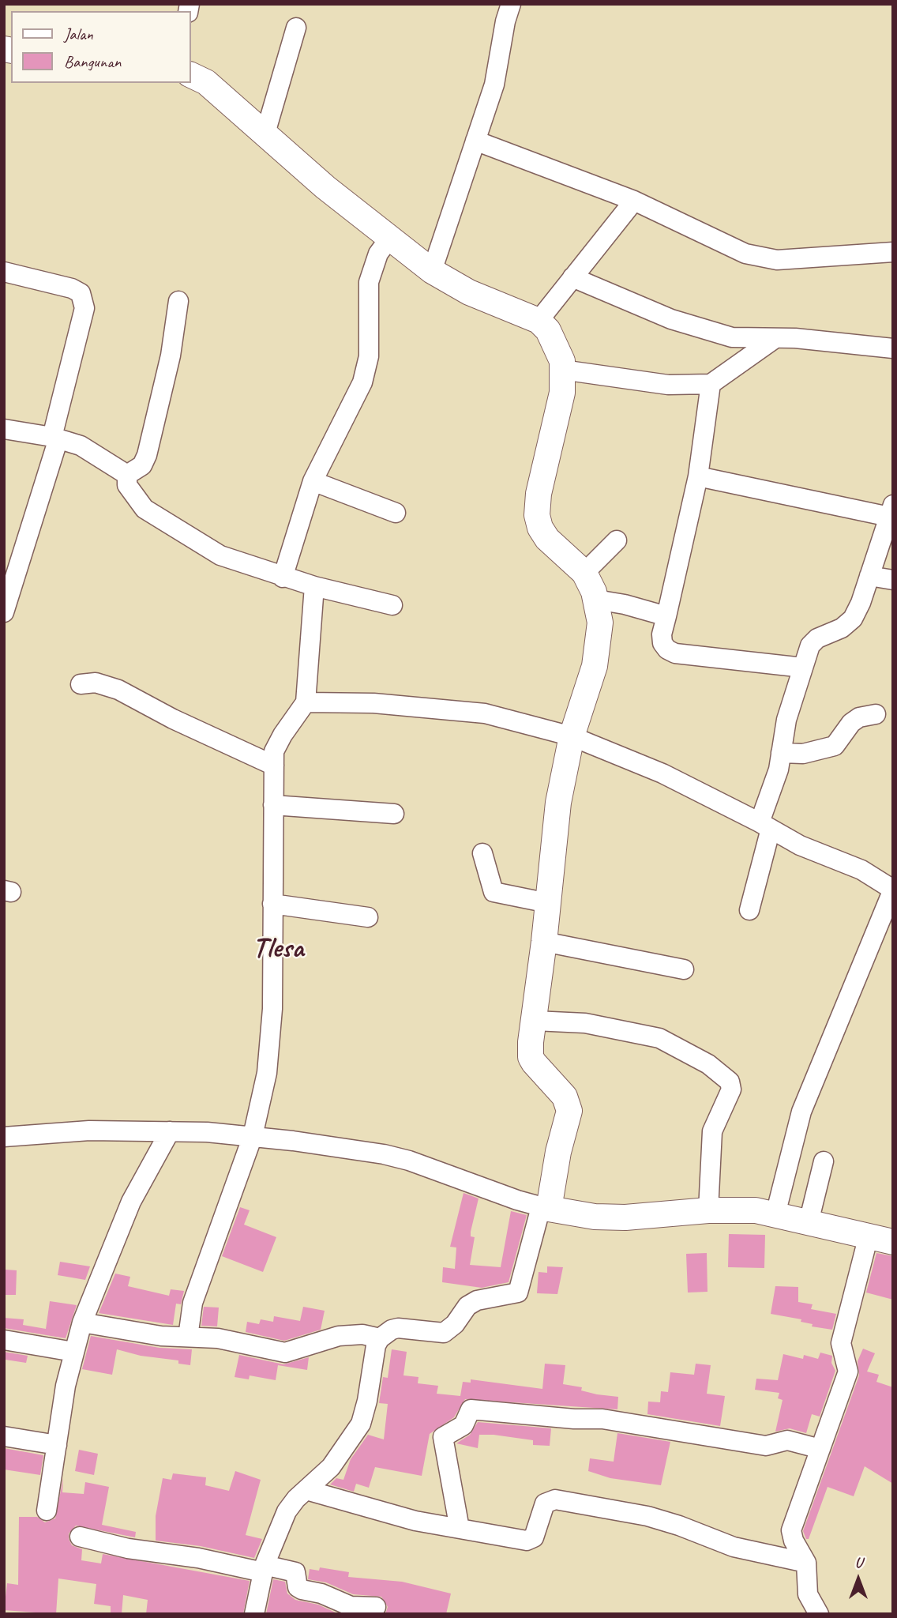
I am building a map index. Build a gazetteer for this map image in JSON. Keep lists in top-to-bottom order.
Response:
{
  "districts": ["Tlesa"],
  "legend": ["Jalan", "Bangunan"],
  "north": "top"
}
